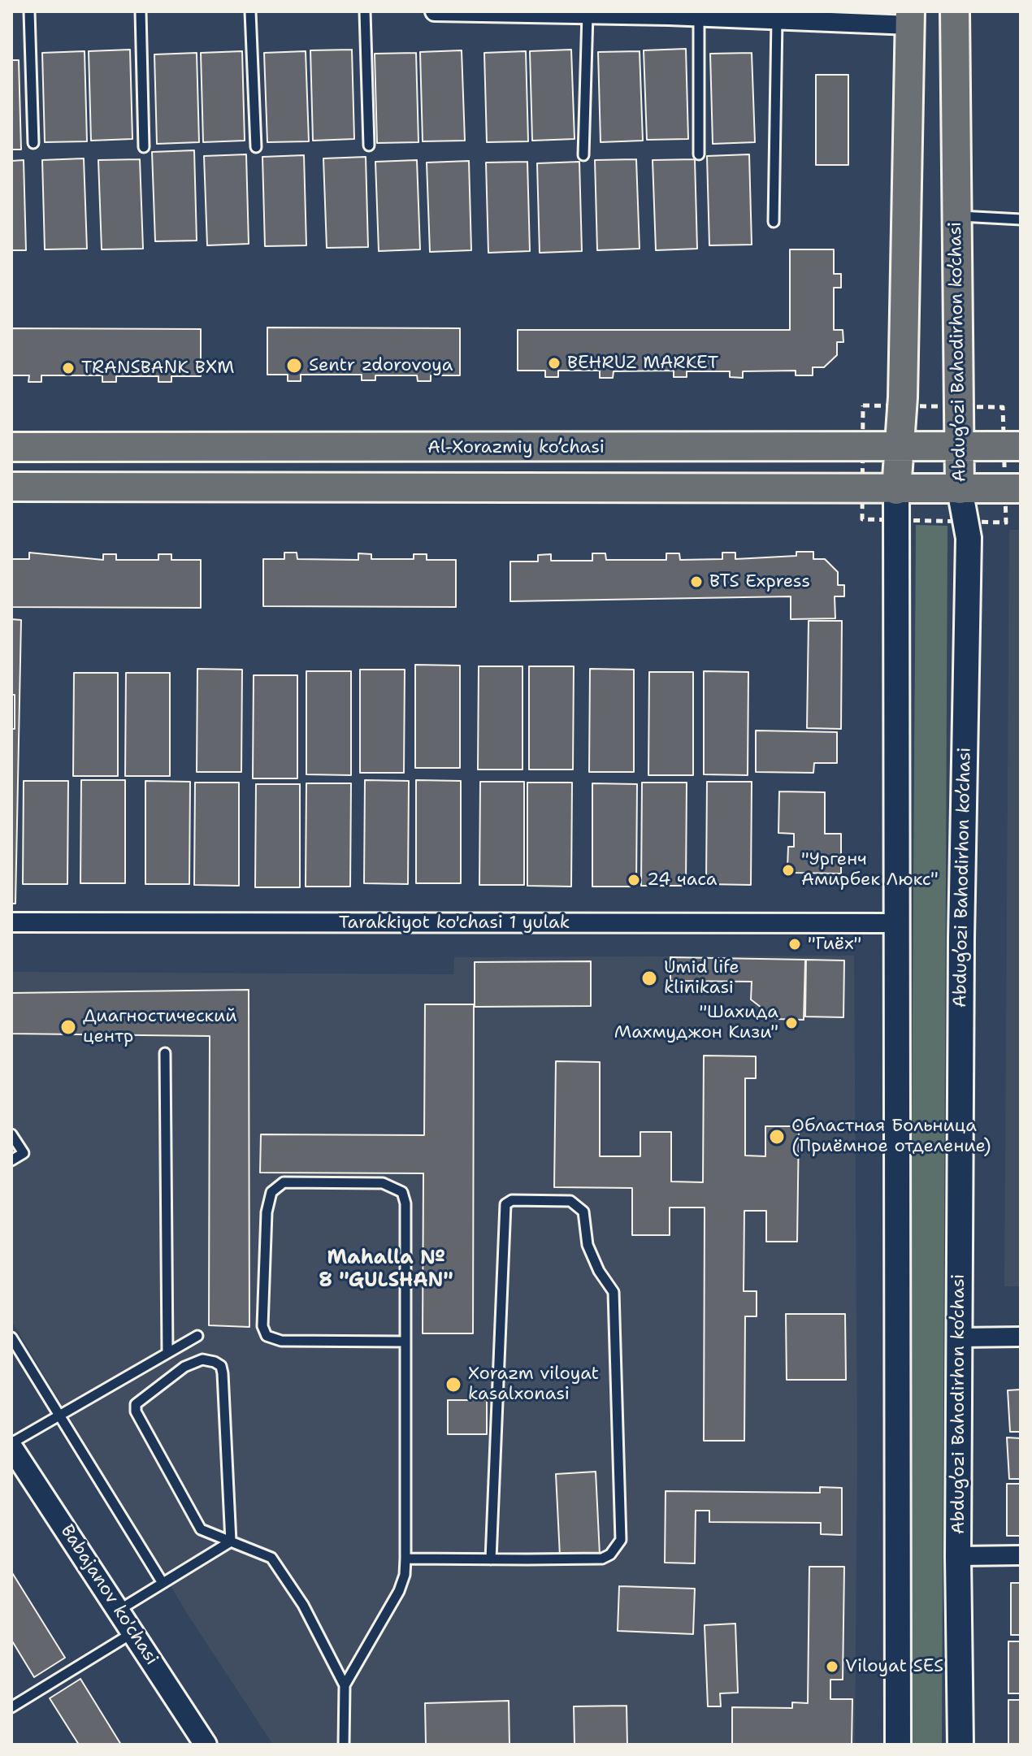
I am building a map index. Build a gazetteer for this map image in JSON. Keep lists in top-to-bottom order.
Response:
{
  "streets": {
    "main road": ["Abdug’ozi Bahodirhon ko’chasi", "Al-Xorazmiy ko’chasi"],
    "street": ["Tarakkiyot ko'chasi 1 yulak", "Babajanov ko'chasi"]
  },
  "crossings": [
    ["Abdug’ozi Bahodirhon ko’chasi", "Al-Xorazmiy ko’chasi"]
  ],
  "districts": ["Mahalla № 8 \"GULSHAN\""],
  "places": [
    "BEHRUZ MARKET",
    "Sentr zdorovoya",
    "TRANSBANK BXM",
    "BTS Express",
    "\"Ургенч Амирбек Люкс\"",
    "24 часа",
    "\"Гиёх\"",
    "Umid life klinikasi",
    "\"Шахида Махмуджон Кизи\"",
    "Диагностический центр",
    "Областная Больница (Приёмное отделение)",
    "Xorazm viloyat kasalxonasi",
    "Viloyat SES"
  ]
}
